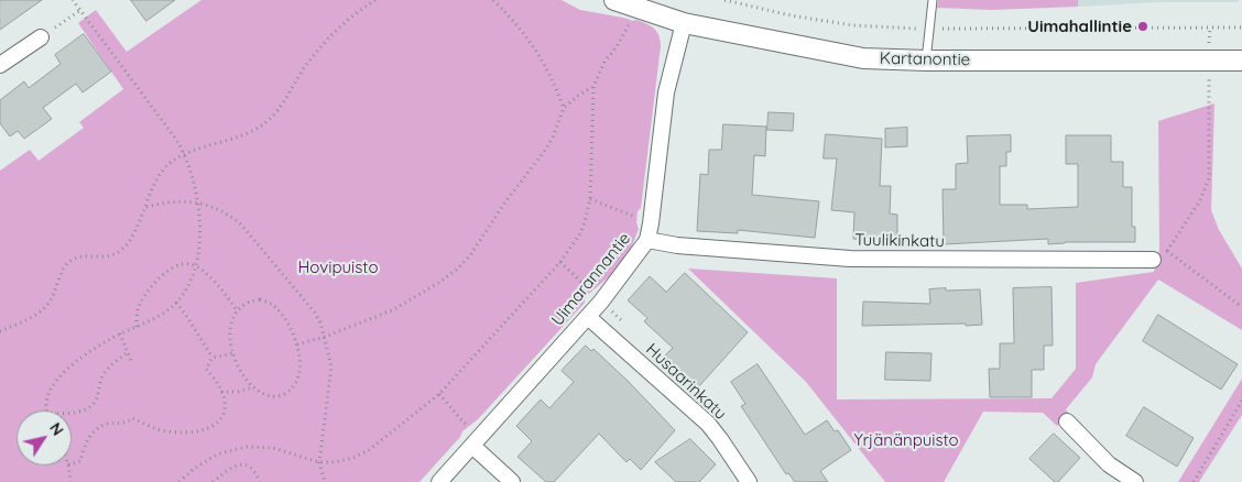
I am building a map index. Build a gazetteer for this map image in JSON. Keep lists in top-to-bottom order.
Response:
{
  "streets": {
    "street": [
      "Kartanontie",
      "Tuulikinkatu",
      "Uimarannantie",
      "Husaarinkatu"
    ]
  },
  "crossings": [
    ["Kartanontie", "Uimarannantie"],
    ["Tuulikinkatu", "Uimarannantie"],
    ["Uimarannantie", "Husaarinkatu"]
  ],
  "parks": ["Hovipuisto", "Yrjänänpuisto"],
  "places": ["Uimahallintie"],
  "north": "top right"
}
